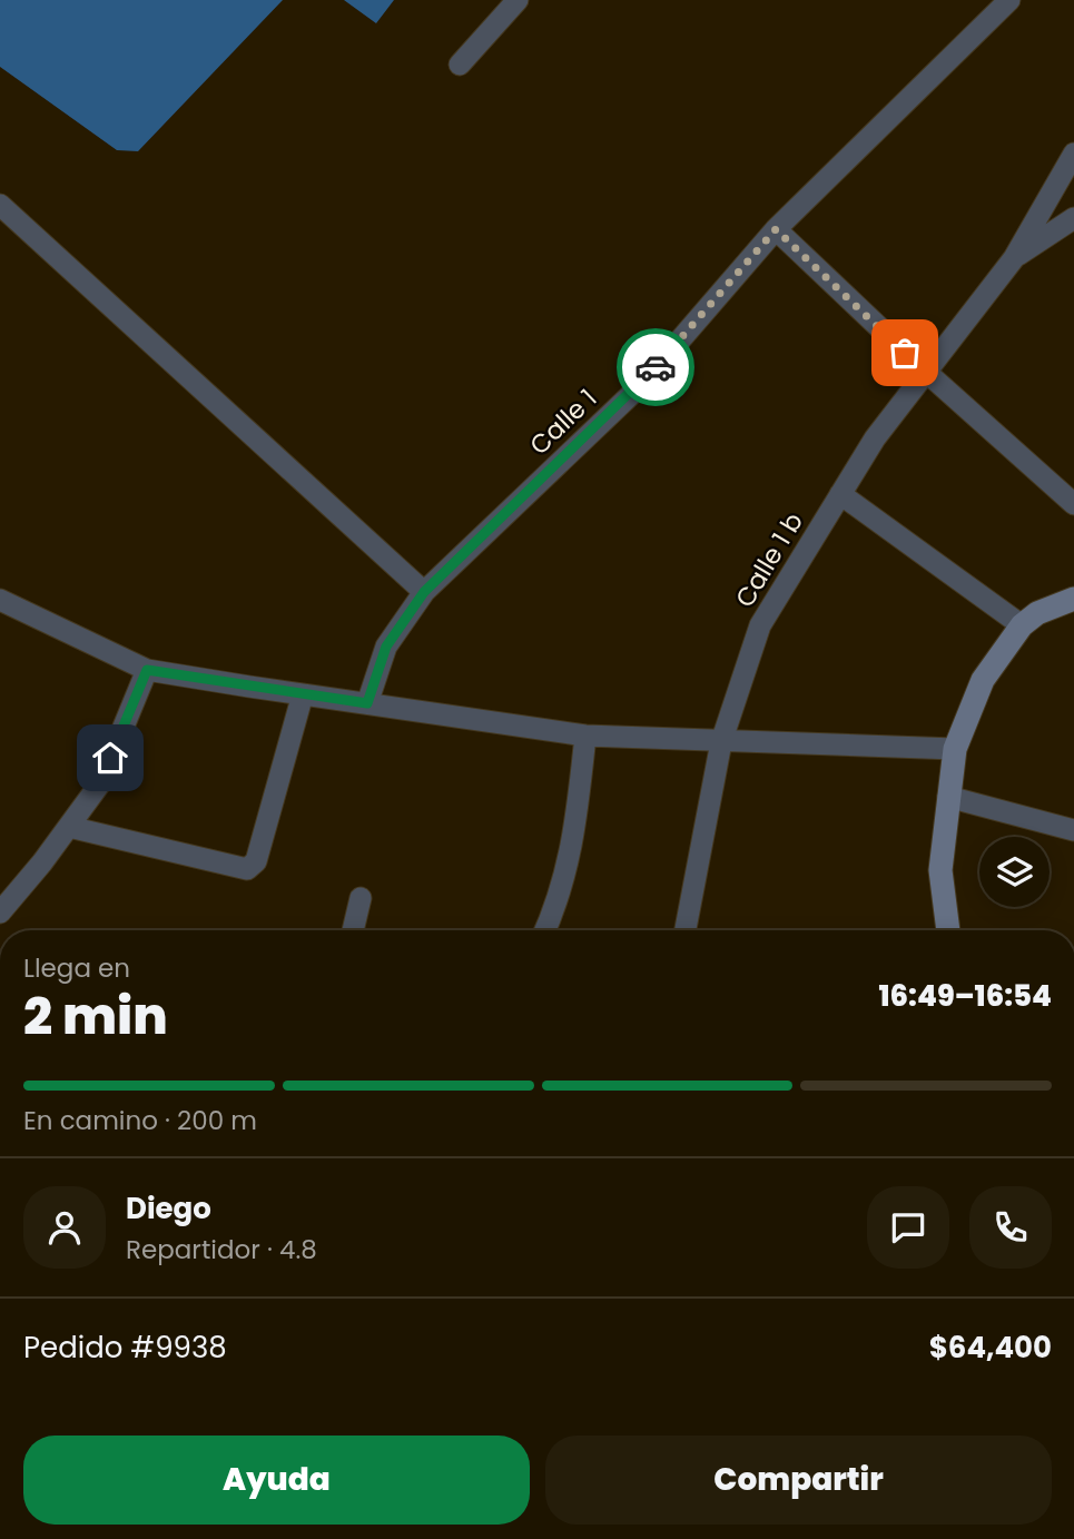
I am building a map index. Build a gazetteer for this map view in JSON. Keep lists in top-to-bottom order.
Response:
{
  "streets": {
    "street": ["Calle 1", "Calle 1 b"]
  },
  "page": {
    "heading": ["2 min", "Llega en", "16:49–16:54"],
    "panel": [
      "Diego",
      "Repartidor · 4.8",
      "Pedido #9938",
      "$64,400"
    ],
    "bar": "En camino · 200 m",
    "buttons": ["Ayuda", "Compartir"]
  }
}
